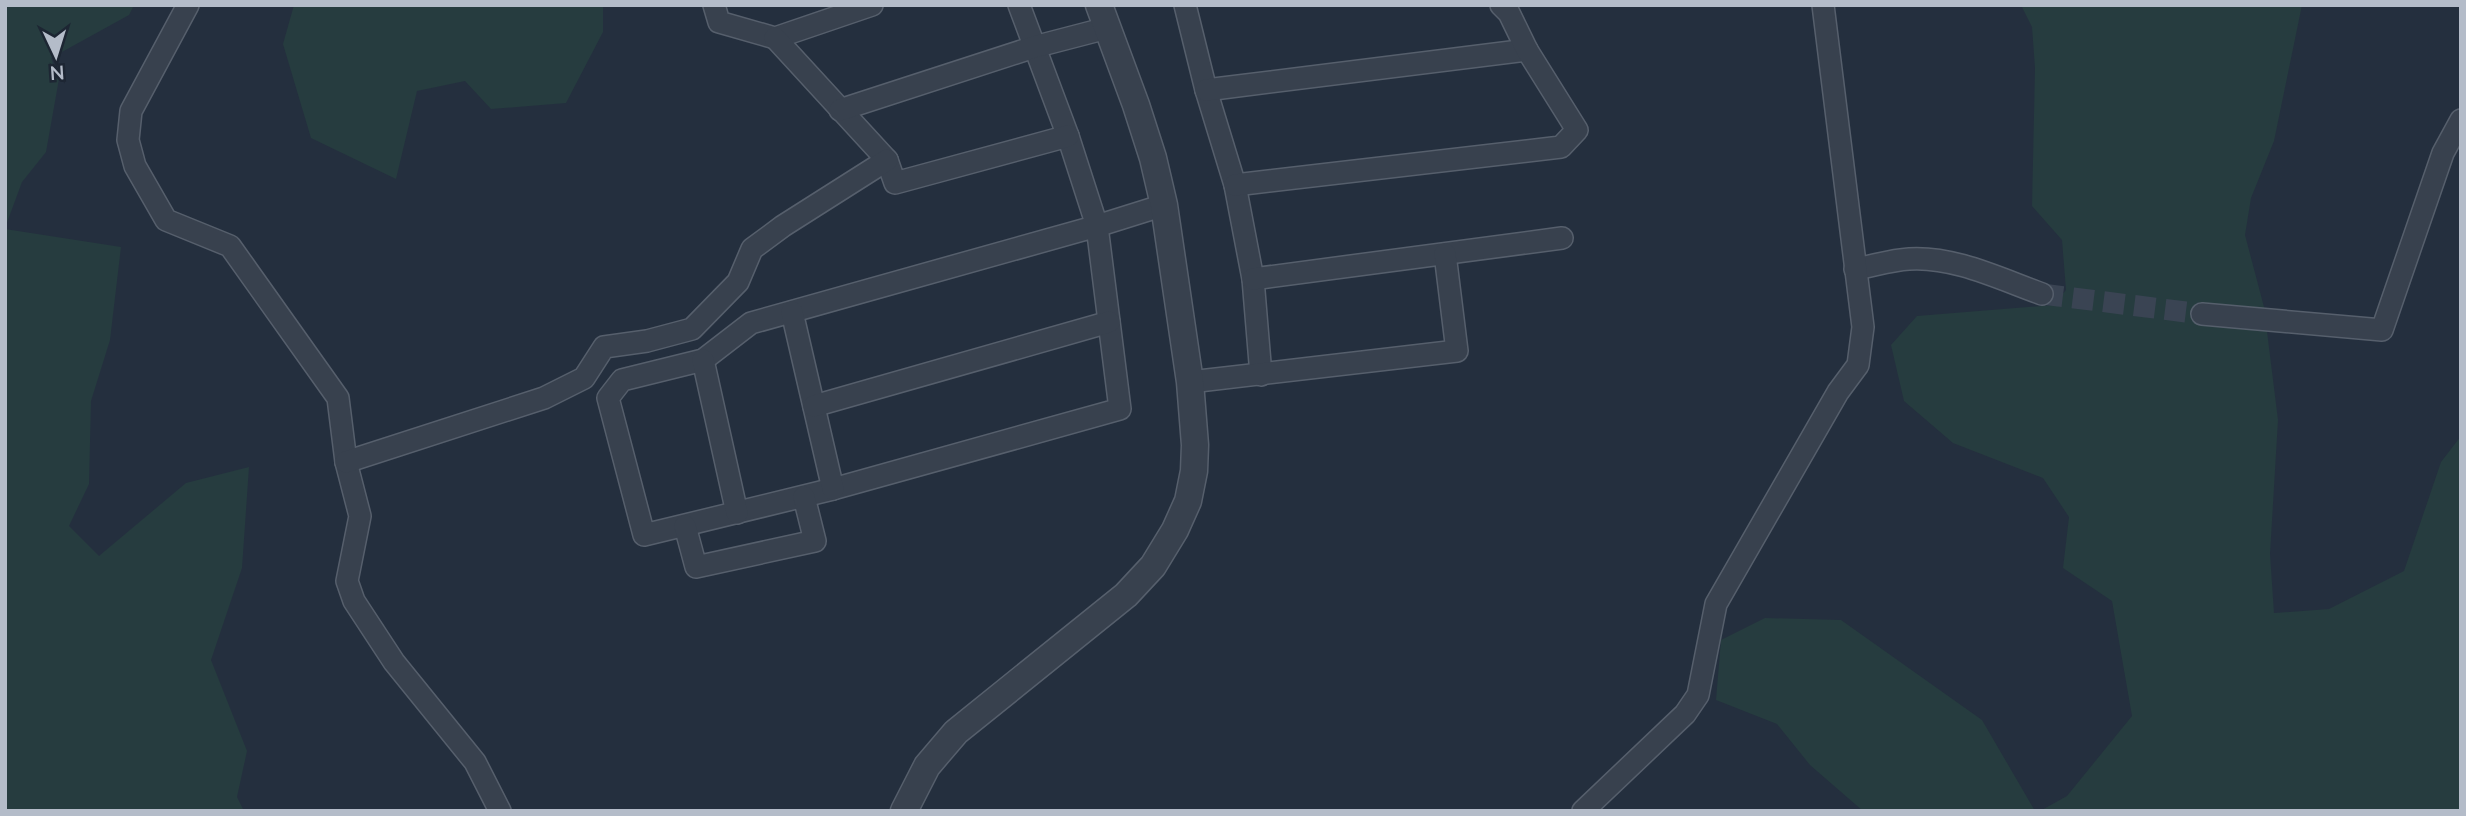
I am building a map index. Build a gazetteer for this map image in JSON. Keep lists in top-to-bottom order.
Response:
{
  "north": "bottom"
}
